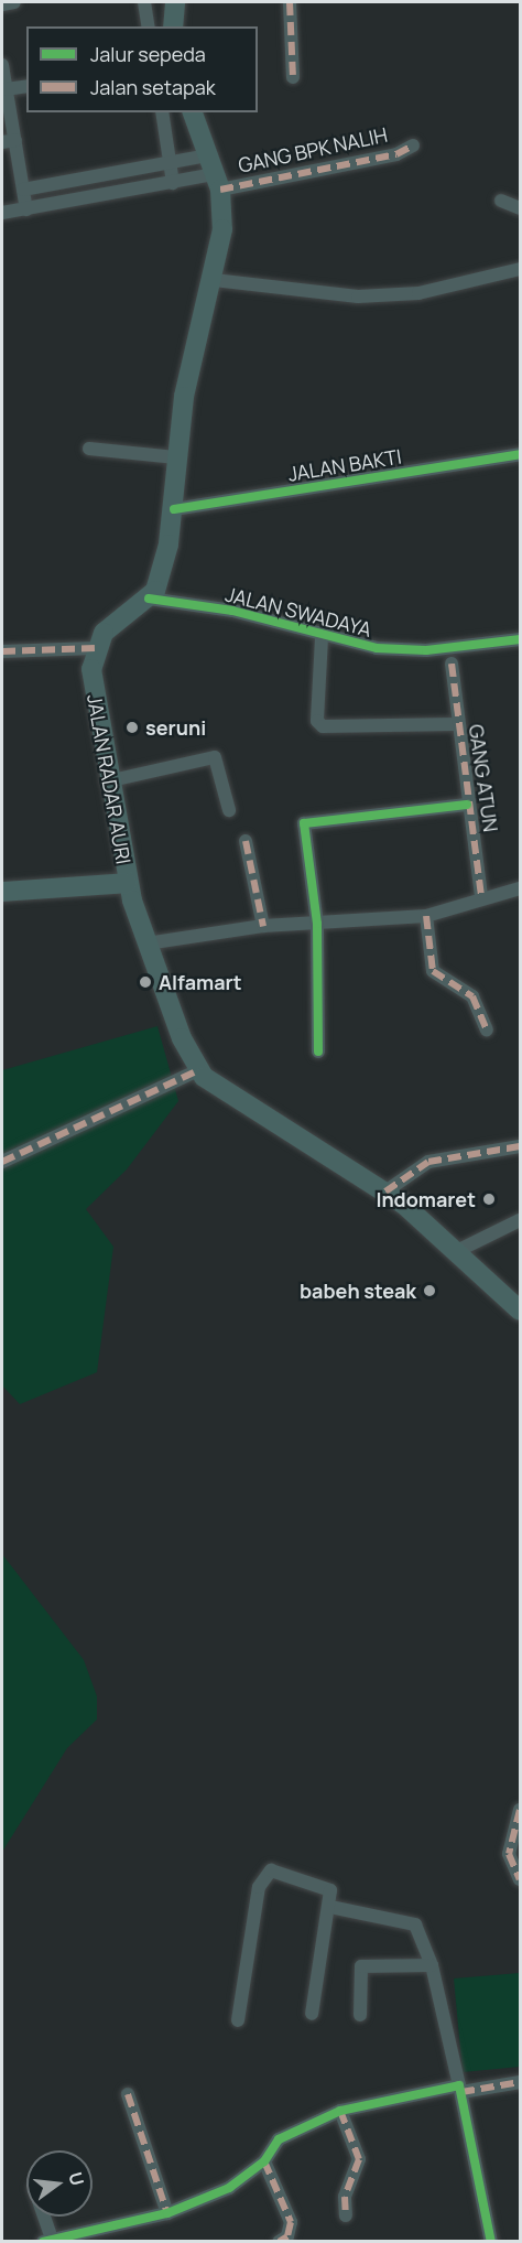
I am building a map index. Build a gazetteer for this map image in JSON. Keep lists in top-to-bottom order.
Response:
{
  "streets": {
    "main road": ["JALAN RADAR AURI"],
    "street": [
      "GANG BPK NALIH",
      "JALAN BAKTI",
      "JALAN SWADAYA",
      "GANG ATUN"
    ]
  },
  "places": [
    "seruni",
    "Alfamart",
    "Indomaret",
    "babeh steak"
  ],
  "legend": ["Jalur sepeda", "Jalan setapak"],
  "north": "right"
}
